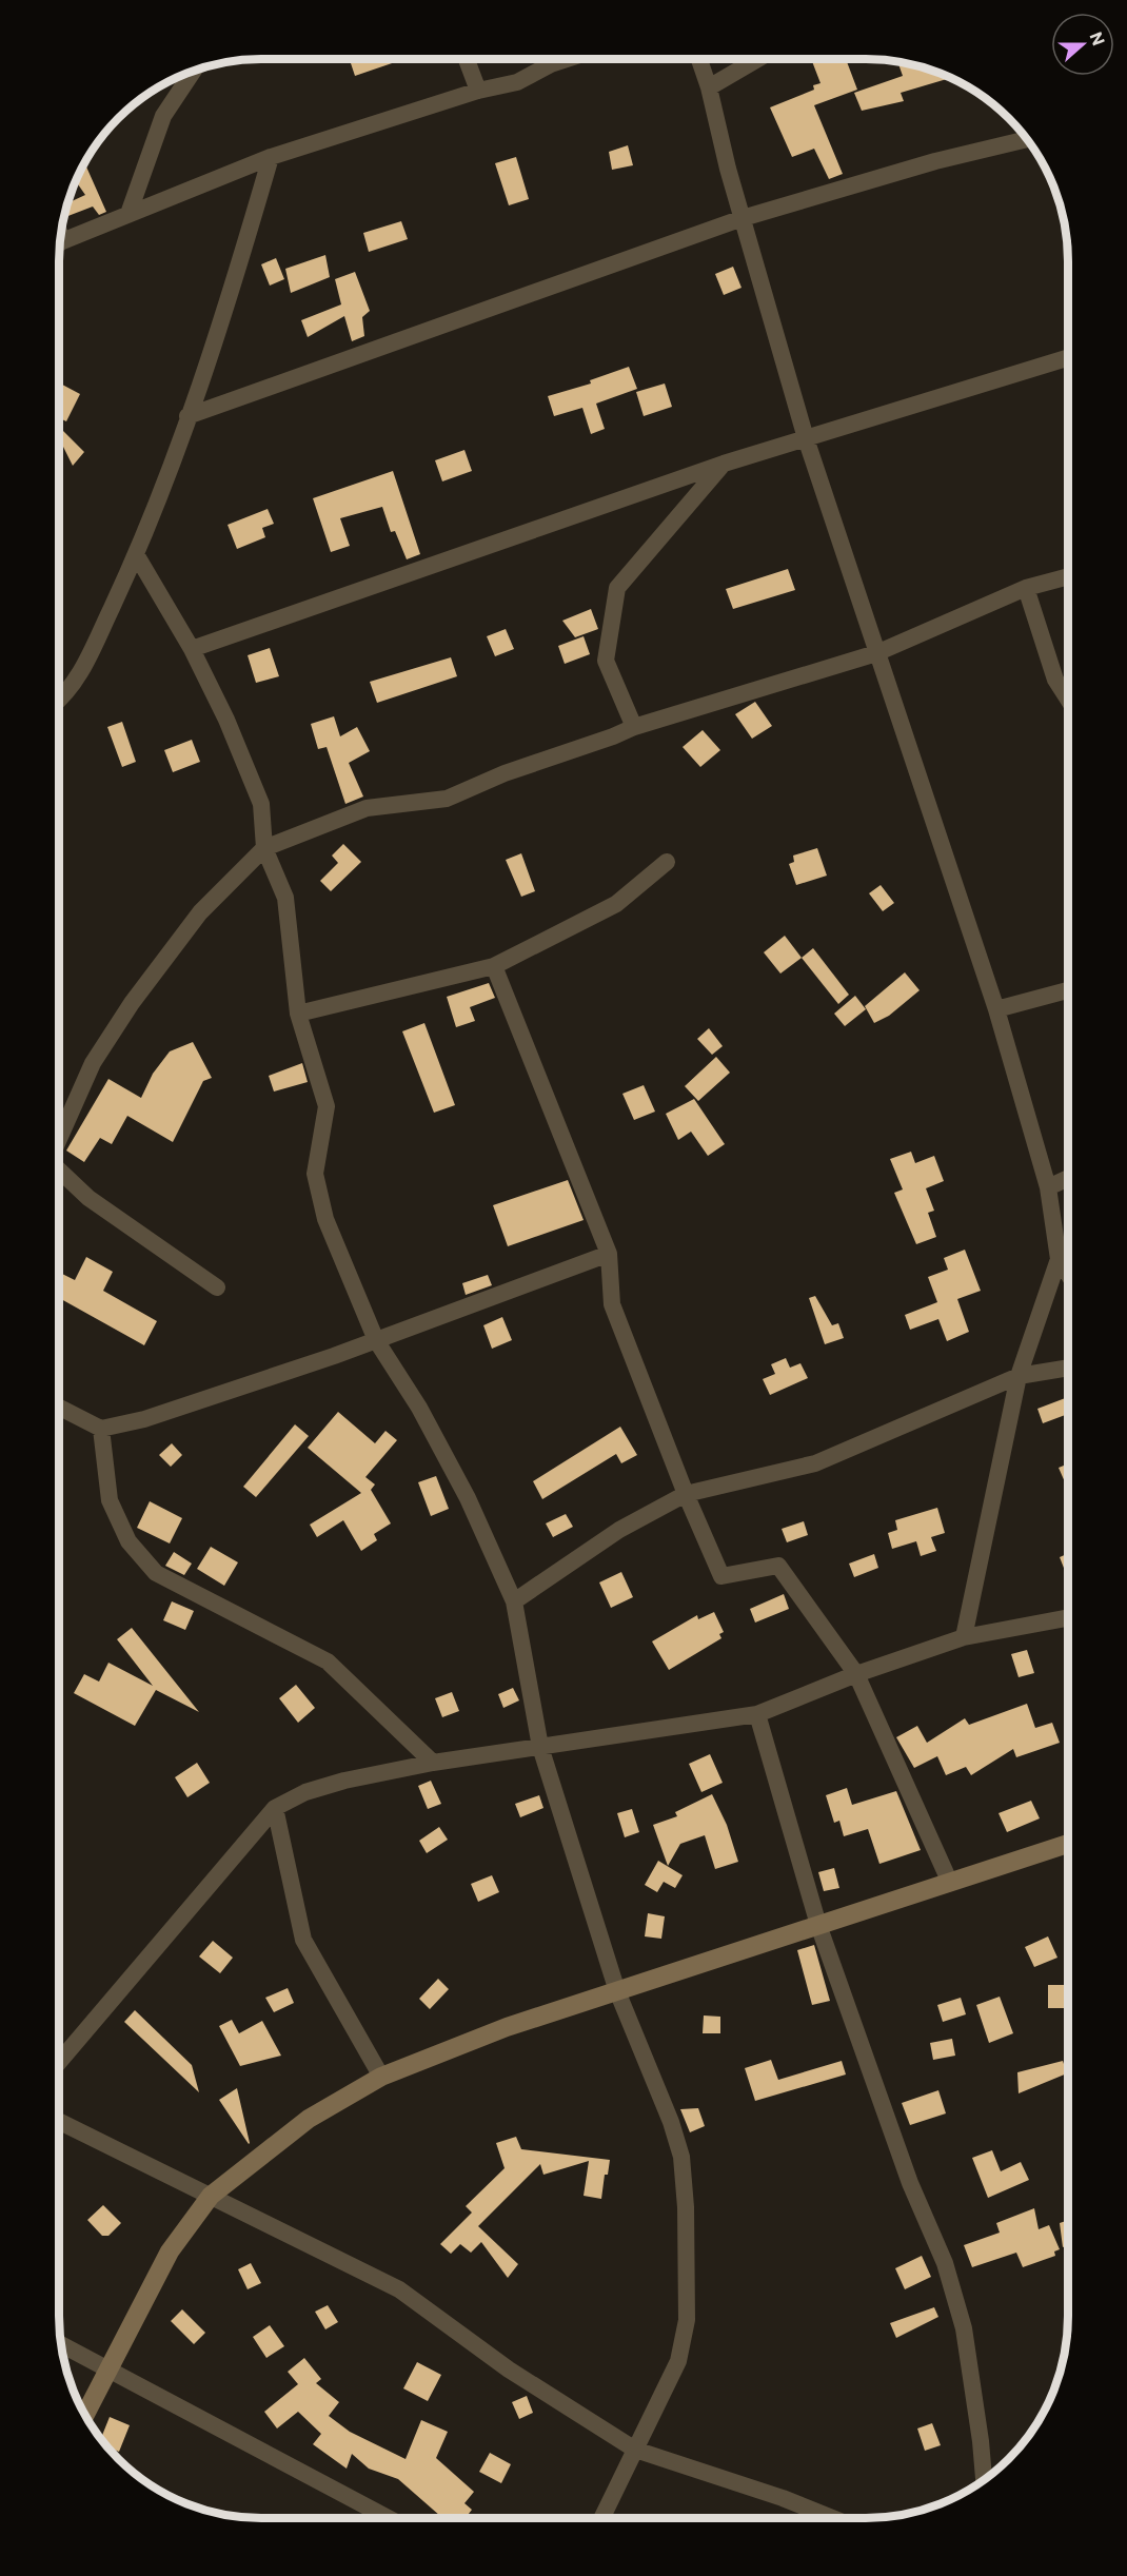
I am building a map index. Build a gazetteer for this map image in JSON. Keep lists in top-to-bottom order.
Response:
{
  "north": "right"
}
